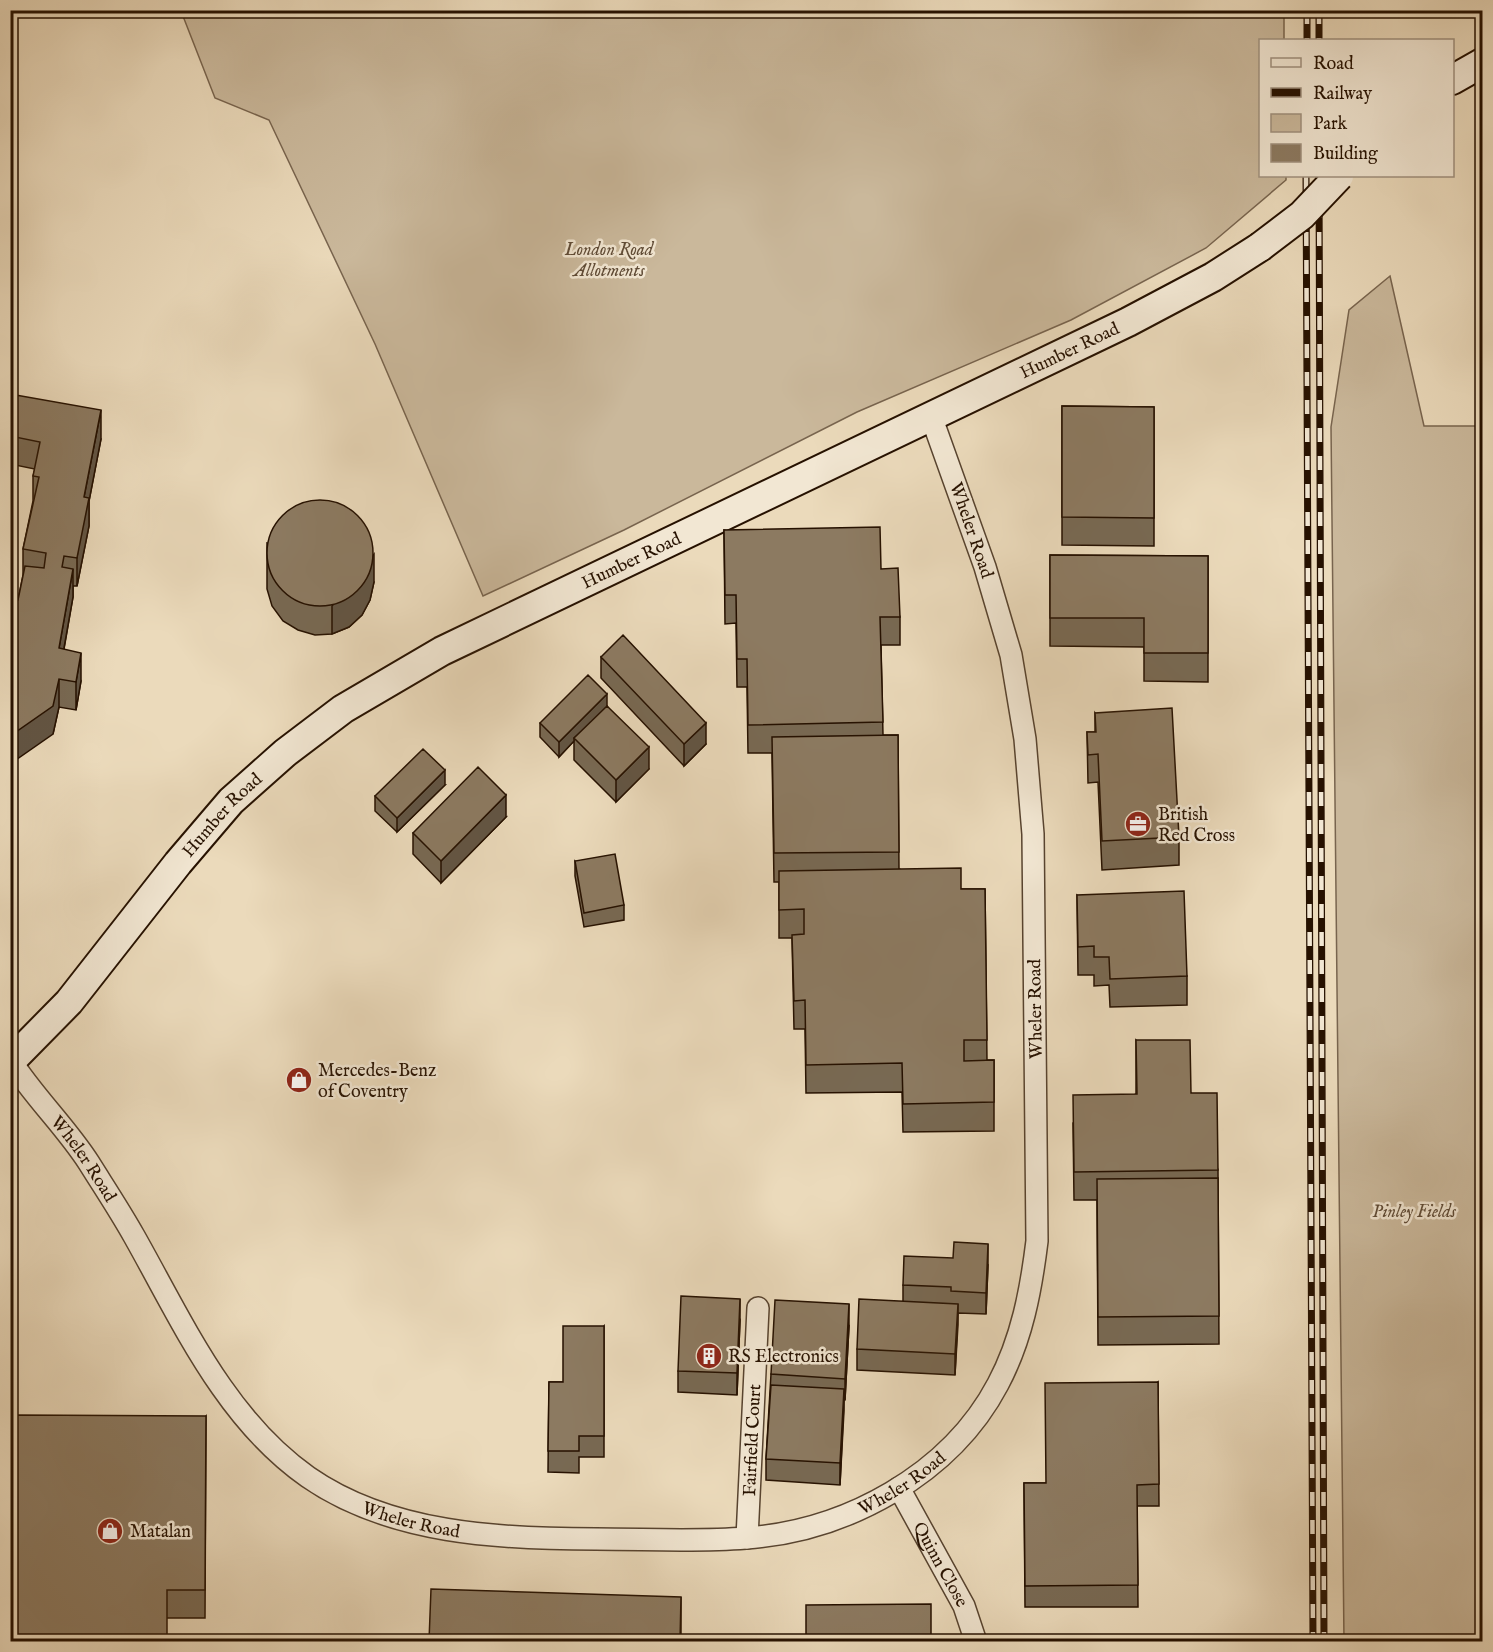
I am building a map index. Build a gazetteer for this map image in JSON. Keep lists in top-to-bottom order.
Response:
{
  "streets": {
    "main road": ["Humber Road"],
    "street": ["Wheler Road", "Fairfield Court", "Quinn Close"]
  },
  "crossings": [
    ["Humber Road", "Wheler Road"],
    ["Wheler Road", "Fairfield Court"],
    ["Wheler Road", "Quinn Close"]
  ],
  "parks": ["London Road Allotments", "Pinley Fields"],
  "places": {
    "office": ["British Red Cross"],
    "shop": ["Mercedes-Benz of Coventry", "Matalan"],
    "building": ["RS Electronics"]
  },
  "legend": [
    "Road",
    "Railway",
    "Park",
    "Building"
  ]
}
